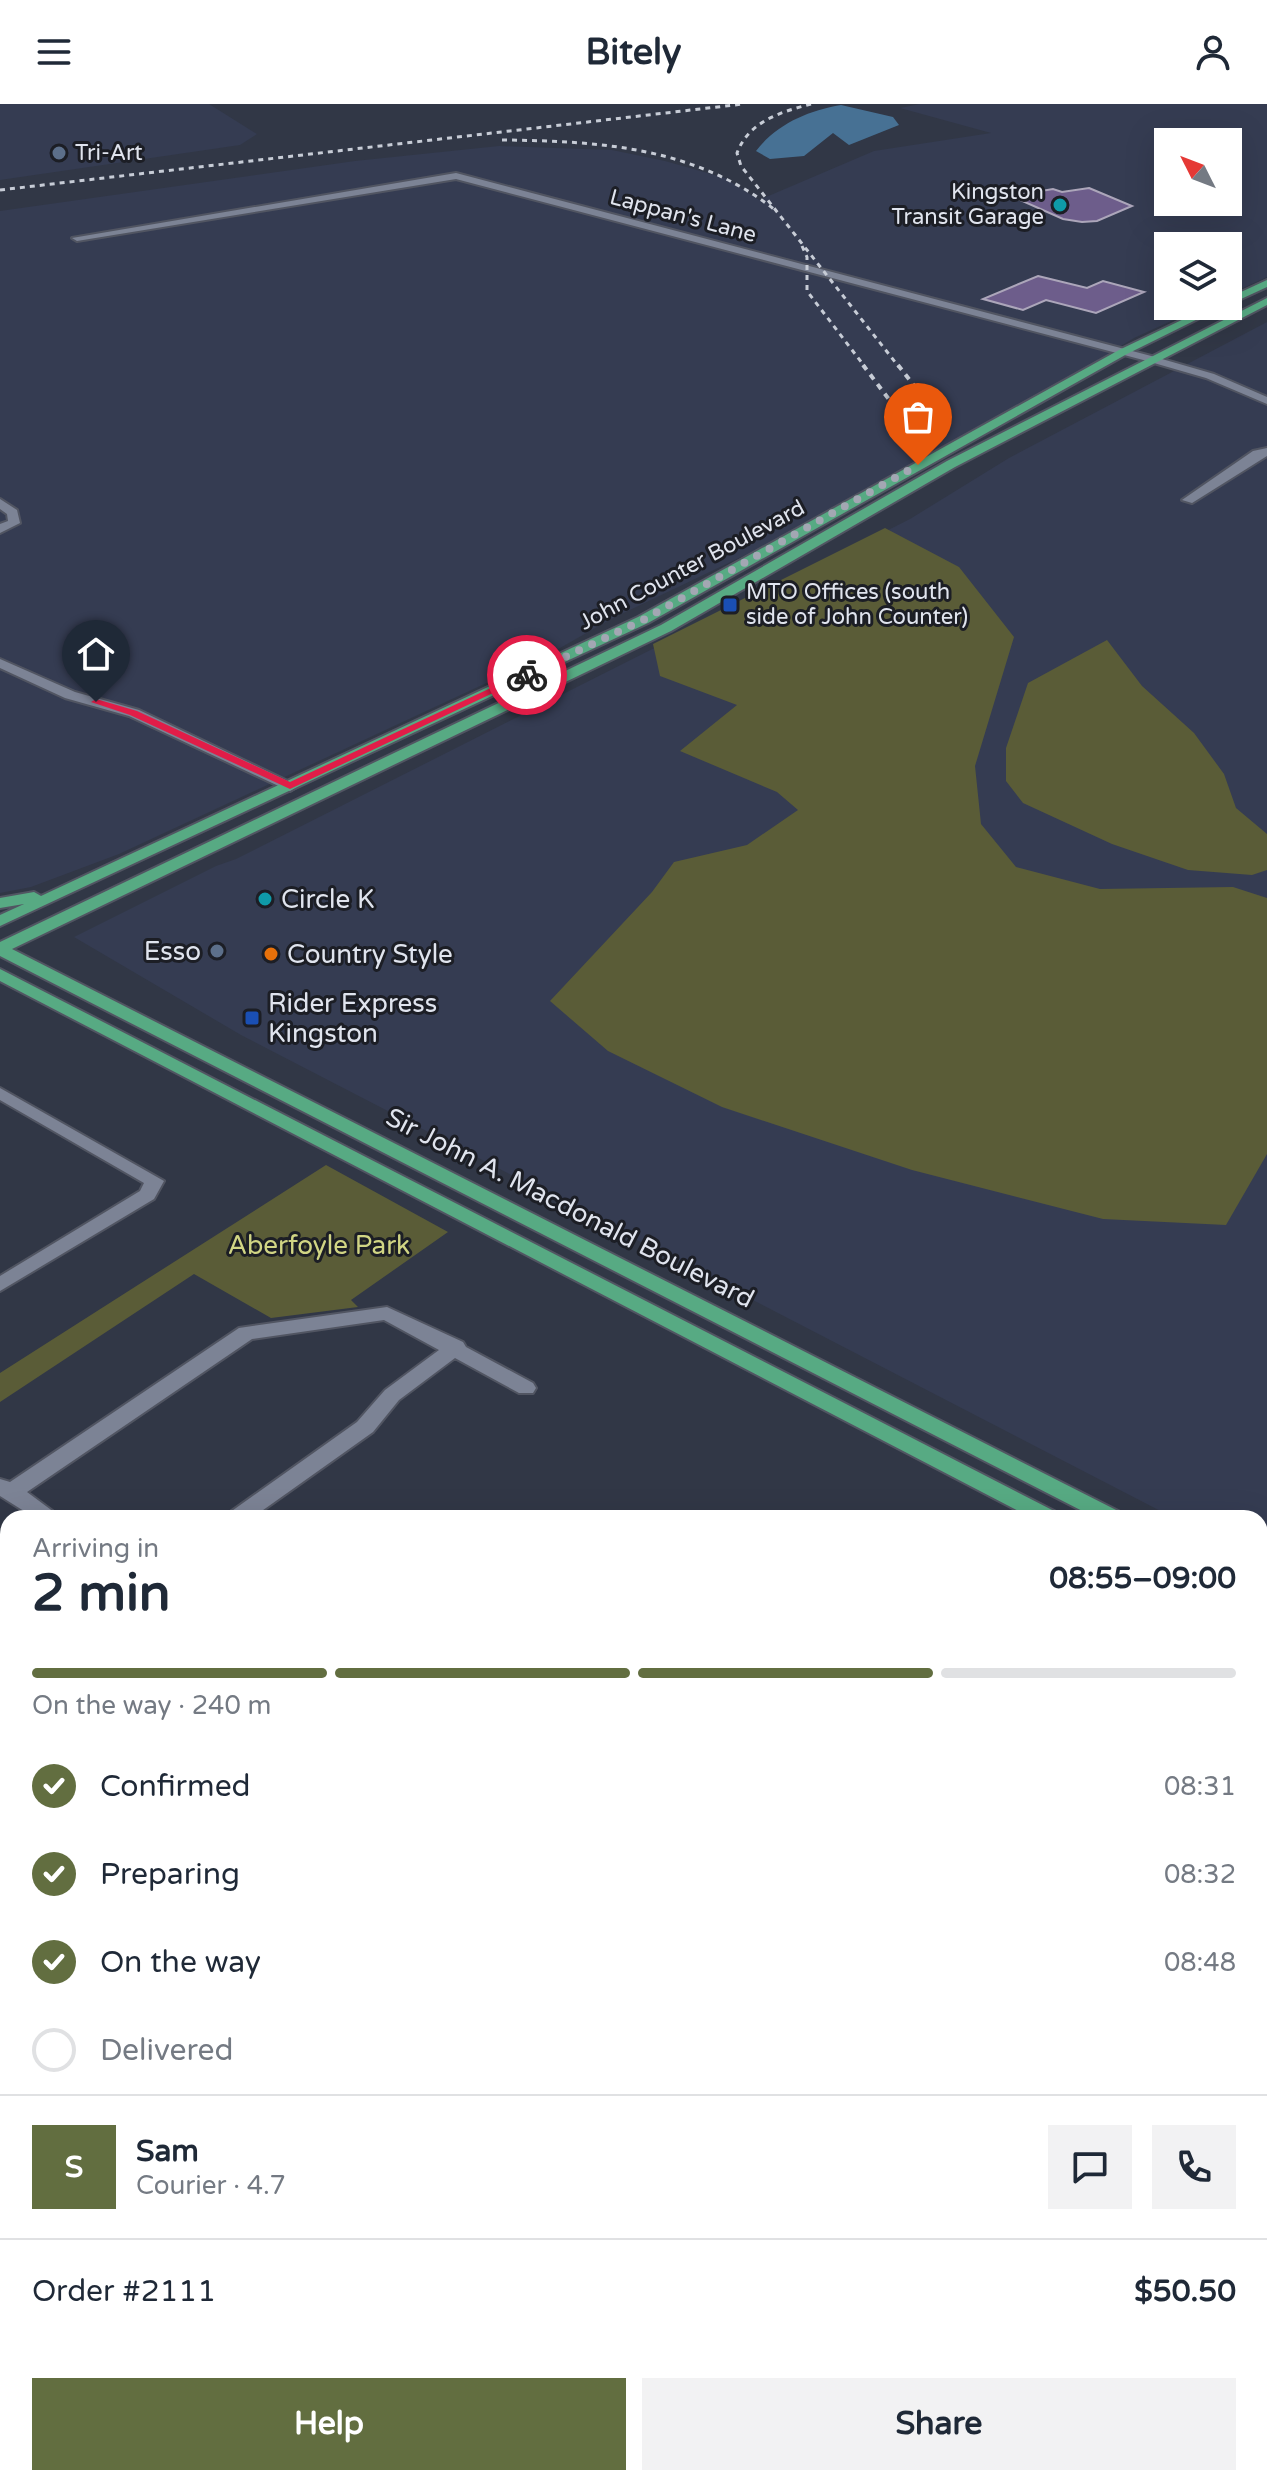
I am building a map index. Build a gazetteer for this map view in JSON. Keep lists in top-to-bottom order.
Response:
{
  "streets": {
    "main road": ["John Counter Boulevard", "Sir John A. Macdonald Boulevard"],
    "street": ["Lappan's Lane"]
  },
  "crossings": [
    ["Lappan's Lane", "John Counter Boulevard"],
    ["John Counter Boulevard", "Sir John A. Macdonald Boulevard"]
  ],
  "parks": ["Aberfoyle Park"],
  "places": {
    "other": [
      "Tri-Art",
      "Kingston Transit Garage",
      "Circle K",
      "Esso",
      "Country Style"
    ],
    "transit": ["MTO Offices (south side of John Counter)", "Rider Express Kingston"]
  },
  "north": "top left",
  "page": {
    "header": "Bitely",
    "heading": ["2 min", "Arriving in", "08:55–09:00"],
    "panel": [
      "Sam",
      "Courier · 4.7",
      "Order #2111",
      "$50.50"
    ],
    "bar": "On the way · 240 m",
    "list": [
      ["Confirmed", "08:31"],
      ["Preparing", "08:32"],
      ["On the way", "08:48"],
      "Delivered"
    ],
    "round": "S",
    "buttons": ["Help", "Share"]
  }
}
